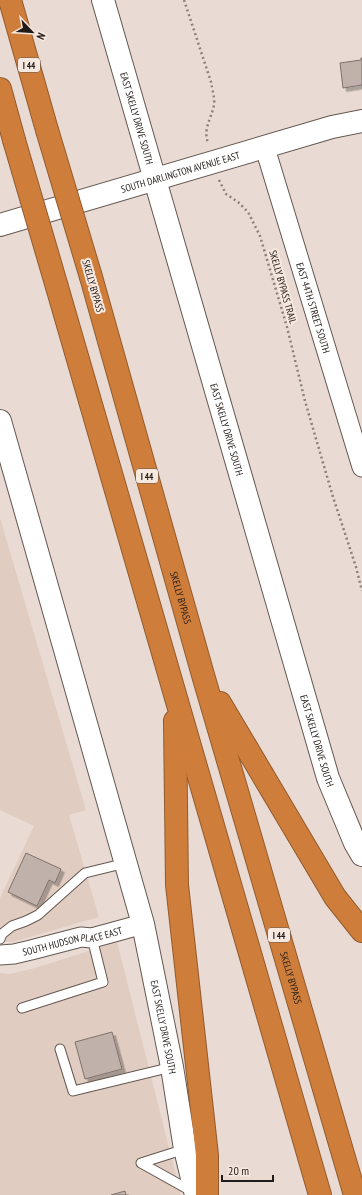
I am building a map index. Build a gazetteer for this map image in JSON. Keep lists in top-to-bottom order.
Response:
{
  "streets": {
    "highway": ["I 44", "SKELLY BYPASS"],
    "main road": ["EAST SKELLY DRIVE SOUTH", "SOUTH DARLINGTON AVENUE EAST"],
    "street": ["EAST 44TH STREET SOUTH", "SOUTH HUDSON PLACE EAST"],
    "path": ["SKELLY BYPASS TRAIL"]
  },
  "crossings": [
    ["EAST SKELLY DRIVE SOUTH", "SOUTH DARLINGTON AVENUE EAST"],
    ["EAST SKELLY DRIVE SOUTH", "SOUTH HUDSON PLACE EAST"],
    ["SOUTH DARLINGTON AVENUE EAST", "SKELLY BYPASS TRAIL"],
    ["SOUTH DARLINGTON AVENUE EAST", "EAST 44TH STREET SOUTH"]
  ],
  "scale_bar": "20 m",
  "north": "bottom right"
}
